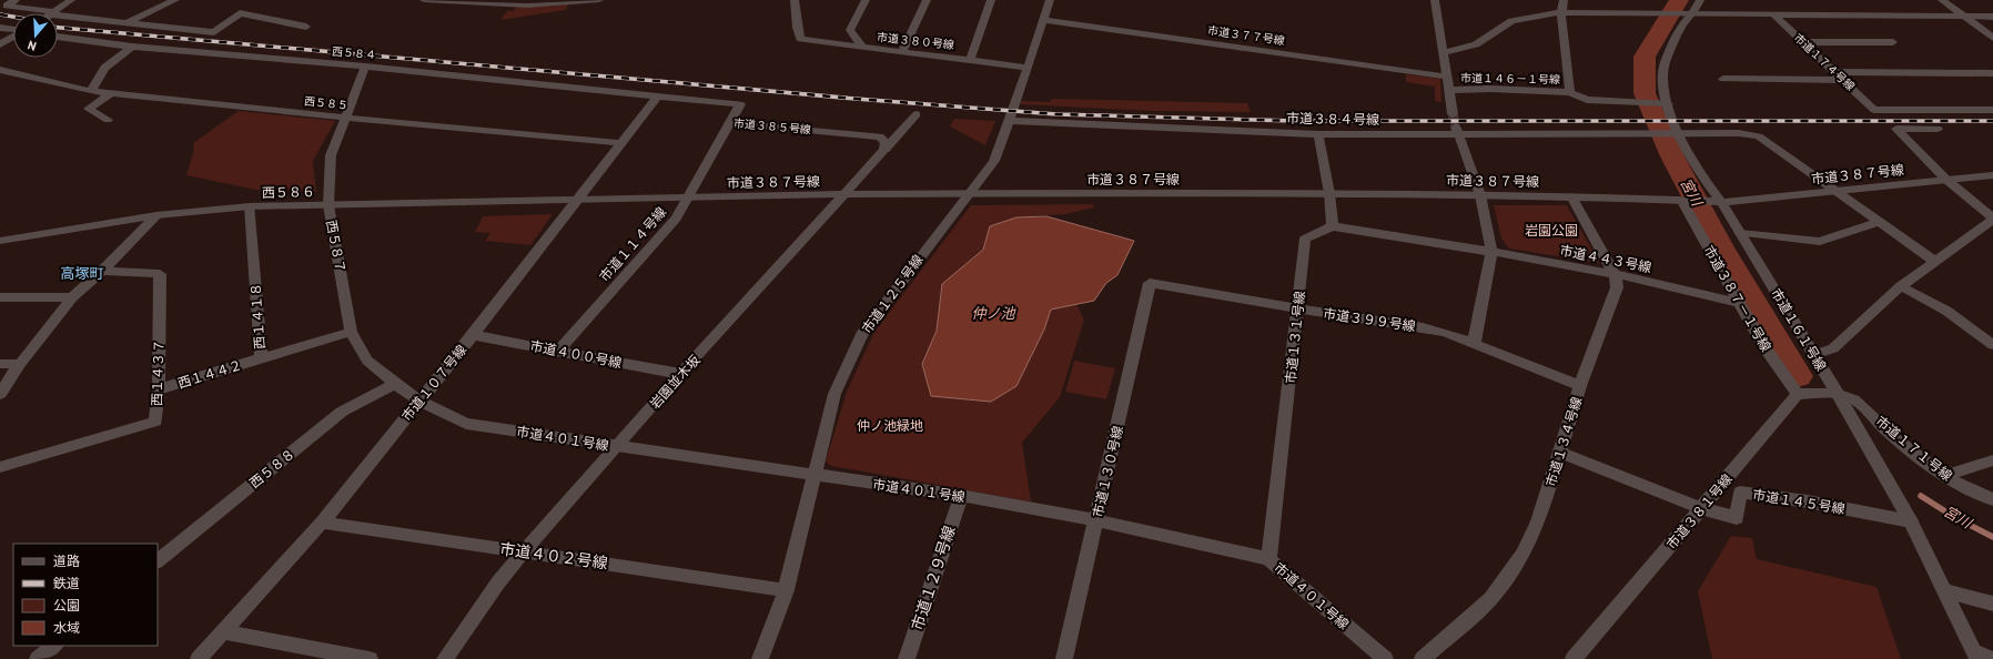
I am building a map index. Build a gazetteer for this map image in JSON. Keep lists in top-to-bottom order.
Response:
{
  "streets": {
    "street": [
      "市道３７７号線",
      "市道３８０号線",
      "西５８４",
      "市道１７４号線",
      "市道１４６－１号線",
      "西５８５",
      "市道３８４号線",
      "市道３８５号線",
      "市道３８７号線",
      "西５８６",
      "市道１１４号線",
      "西５８７",
      "市道４４３号線",
      "市道１２５号線",
      "市道３８７－１号線",
      "西１４１８",
      "市道３９９号線",
      "市道１６１号線",
      "市道１３１号線",
      "市道４００号線",
      "西１４３７",
      "西１４４２",
      "岩園並木坂",
      "市道１０７号線",
      "市道４０１号線",
      "市道１３４号線",
      "市道１７１号線",
      "西５８８",
      "市道１３０号線",
      "市道１４５号線",
      "市道３８１号線",
      "市道４０２号線",
      "市道１２９号線"
    ]
  },
  "crossings": [
    ["市道３７７号線", "市道１２５号線"],
    ["市道３８０号線", "市道１２５号線"],
    ["西５８４", "市道３８５号線"],
    ["西５８４", "西５８７"],
    ["西５８４", "市道１０７号線"],
    ["市道１４６－１号線", "市道１６１号線"],
    ["西５８５", "西５８７"],
    ["西５８５", "市道１０７号線"],
    ["市道３８４号線", "市道３８７号線"],
    ["市道３８４号線", "市道１２５号線"],
    ["市道３８４号線", "市道１６１号線"],
    ["市道３８５号線", "市道１１４号線"],
    ["市道３８５号線", "岩園並木坂"],
    ["市道３８５号線", "市道１０７号線"],
    ["市道３８７号線", "西５８６"],
    ["市道３８７号線", "市道１１４号線"],
    ["市道３８７号線", "市道１２５号線"],
    ["市道３８７号線", "市道３８７－１号線"],
    ["市道３８７号線", "市道１６１号線"],
    ["市道３８７号線", "岩園並木坂"],
    ["市道３８７号線", "市道１０７号線"],
    ["市道３８７号線", "市道１３４号線"],
    ["西５８６", "西５８７"],
    ["西５８６", "西１４１８"],
    ["西５８６", "市道１０７号線"],
    ["市道１１４号線", "市道４００号線"],
    ["西５８７", "西１４１８"],
    ["西５８７", "市道１０７号線"],
    ["西５８７", "市道４０１号線"],
    ["西５８７", "西５８８"],
    ["市道４４３号線", "市道３８７－１号線"],
    ["市道４４３号線", "市道１３１号線"],
    ["市道４４３号線", "市道１３４号線"],
    ["市道１２５号線", "市道４０１号線"],
    ["市道１２５号線", "市道４０２号線"],
    ["市道３８７－１号線", "市道３８１号線"],
    ["西１４１８", "西１４４２"],
    ["市道３９９号線", "市道１３１号線"],
    ["市道３９９号線", "市道１３４号線"],
    ["市道３９９号線", "市道１３０号線"],
    ["市道１６１号線", "市道１７１号線"],
    ["市道１６１号線", "市道１４５号線"],
    ["市道１３１号線", "市道４０１号線"],
    ["市道４００号線", "岩園並木坂"],
    ["市道４００号線", "市道１０７号線"],
    ["西１４３７", "西１４４２"],
    ["岩園並木坂", "市道４０１号線"],
    ["岩園並木坂", "市道４０２号線"],
    ["市道１０７号線", "市道４０１号線"],
    ["市道１０７号線", "市道４０２号線"],
    ["市道４０１号線", "市道１３０号線"],
    ["市道４０１号線", "市道１２９号線"],
    ["市道１３４号線", "市道１４５号線"],
    ["市道１４５号線", "市道３８１号線"]
  ],
  "districts": ["高塚町"],
  "water": ["宮川", "仲ノ池"],
  "parks": ["岩園公園", "仲ノ池緑地"],
  "legend": [
    "道路",
    "鉄道",
    "公園",
    "水域"
  ],
  "north": "bottom"
}
